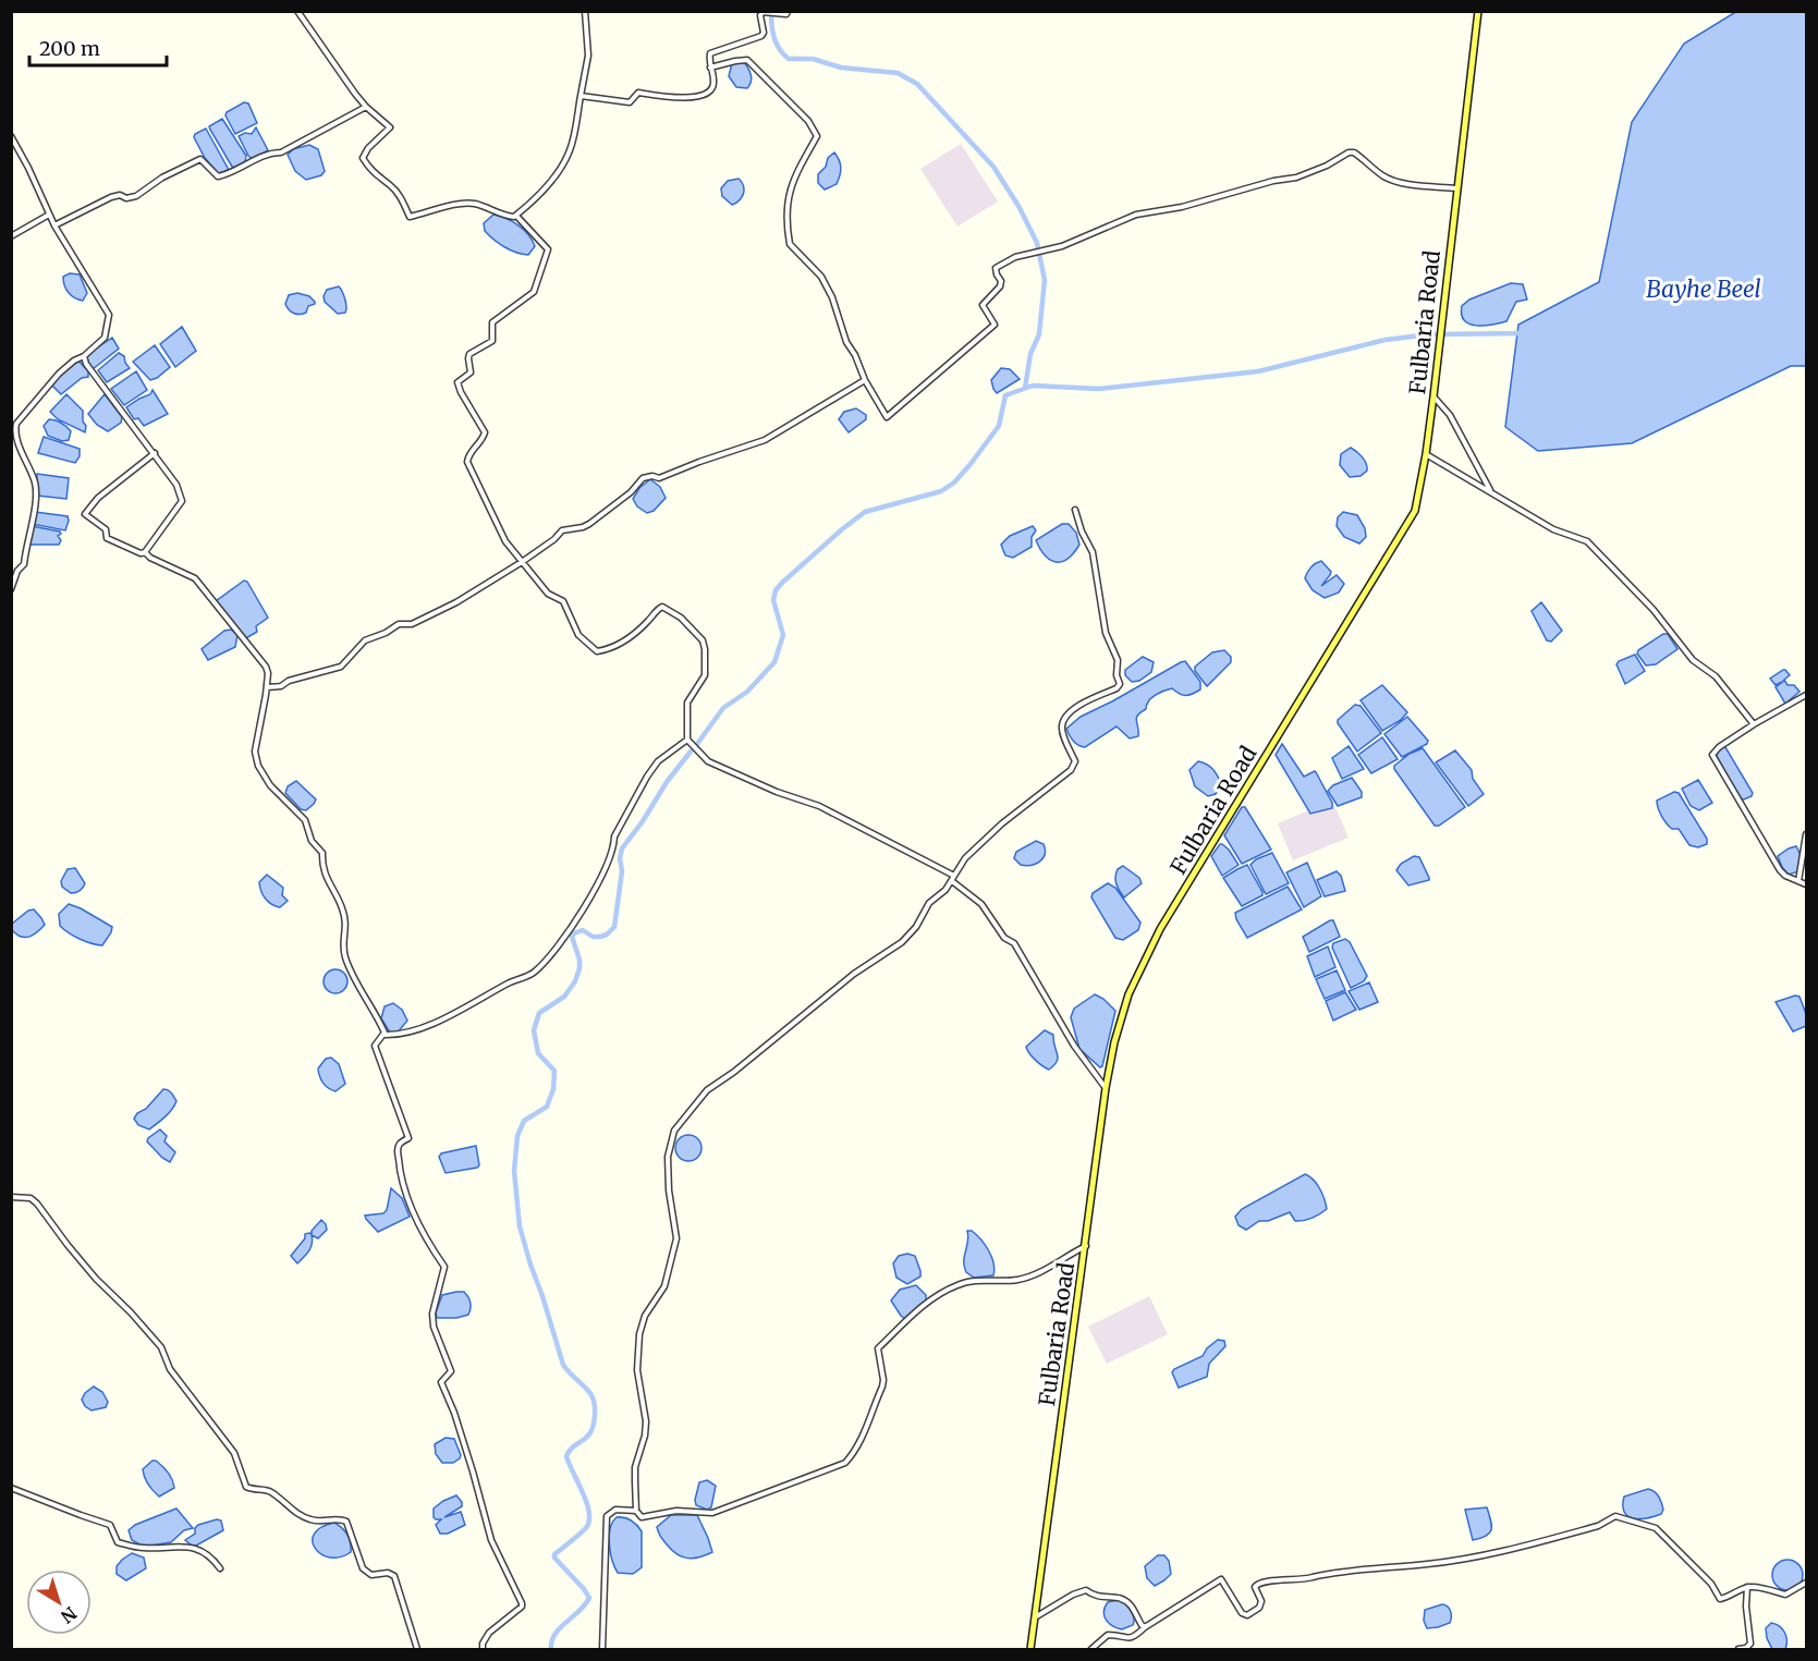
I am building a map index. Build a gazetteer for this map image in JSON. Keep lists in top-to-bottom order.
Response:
{
  "streets": {
    "main road": ["Fulbaria Road"]
  },
  "water": ["Bayhe Beel"],
  "scale_bar": "200 m",
  "north": "bottom right"
}
